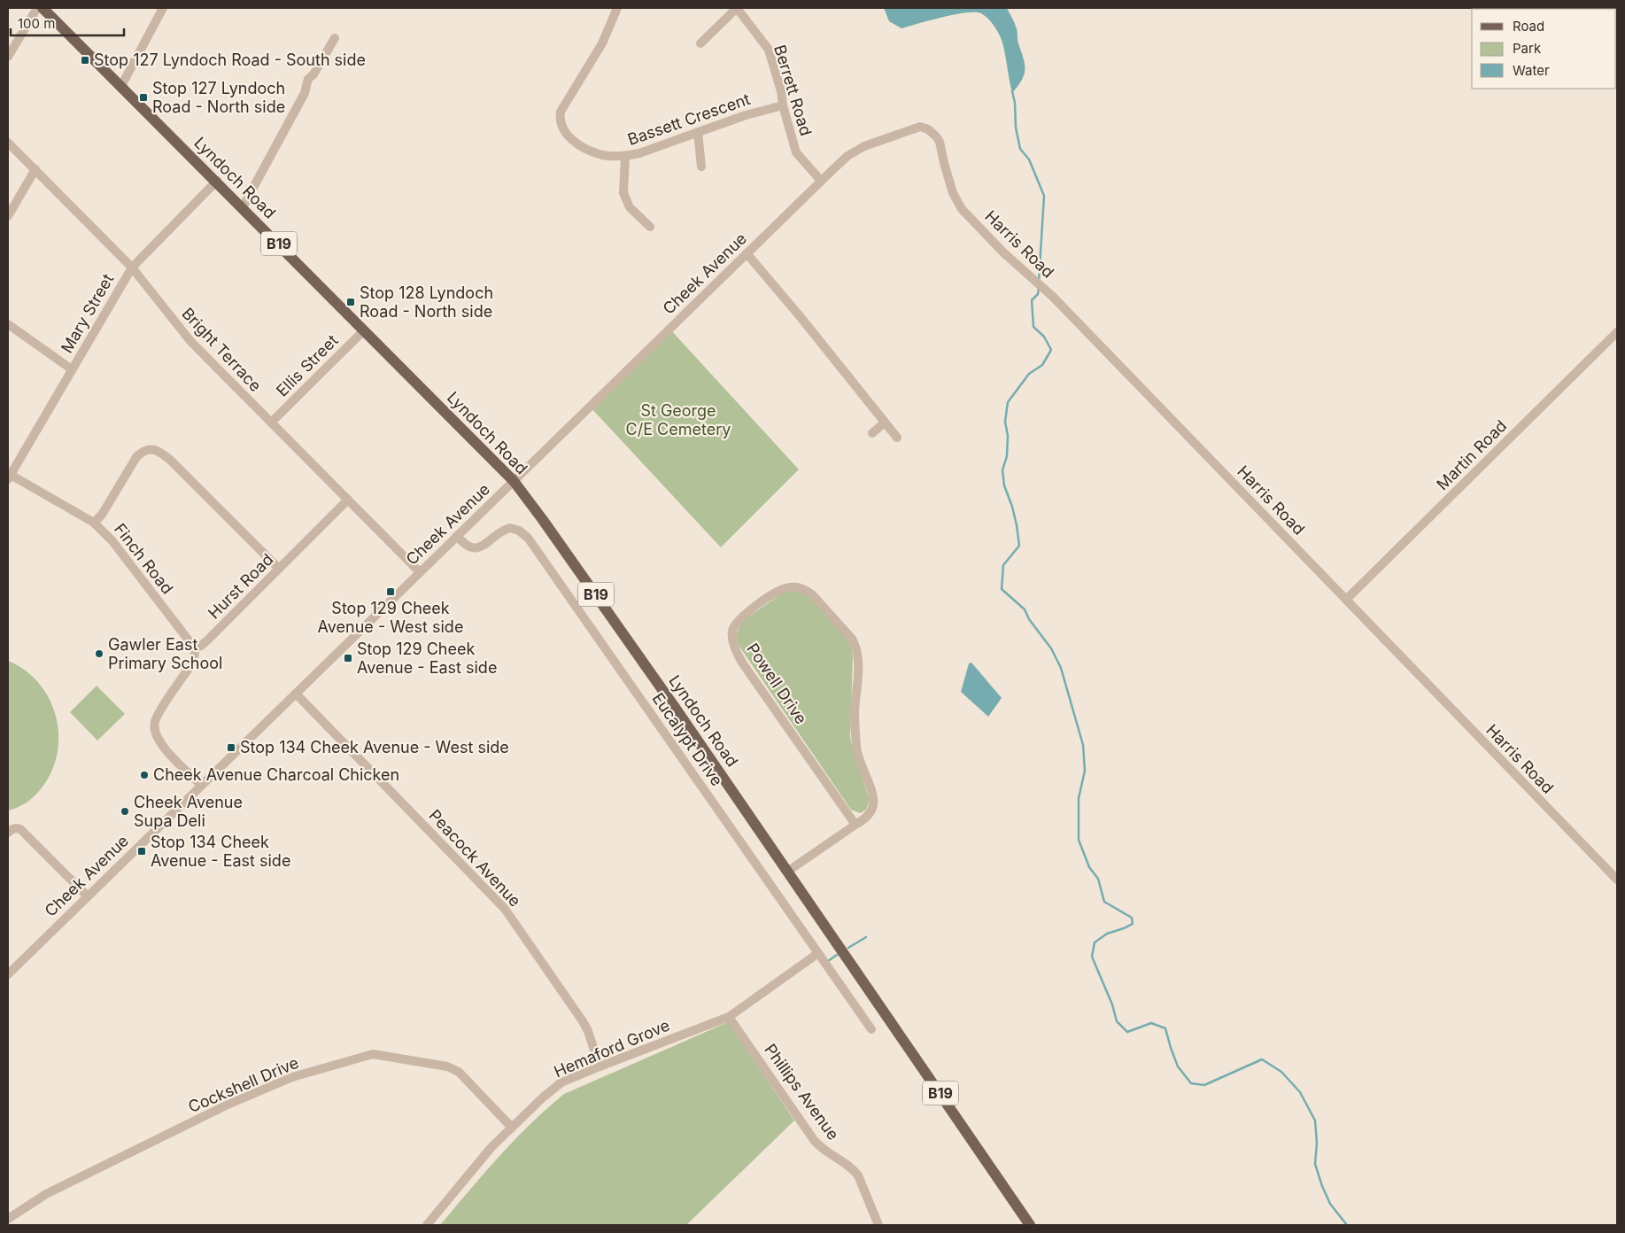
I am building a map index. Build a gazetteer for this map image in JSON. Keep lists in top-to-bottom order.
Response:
{
  "streets": {
    "main road": ["Lyndoch Road", "B19"],
    "street": [
      "Berrett Road",
      "Bassett Crescent",
      "Harris Road",
      "Cheek Avenue",
      "Mary Street",
      "Bright Terrace",
      "Ellis Street",
      "Martin Road",
      "Finch Road",
      "Hurst Road",
      "Powell Drive",
      "Eucalypt Drive",
      "Peacock Avenue",
      "Hemaford Grove",
      "Cockshell Drive",
      "Phillips Avenue"
    ]
  },
  "crossings": [
    ["Berrett Road", "Bassett Crescent"],
    ["Berrett Road", "Cheek Avenue"],
    ["Lyndoch Road", "Cheek Avenue"],
    ["Lyndoch Road", "Mary Street"],
    ["Lyndoch Road", "Ellis Street"],
    ["Lyndoch Road", "Powell Drive"],
    ["Harris Road", "Cheek Avenue"],
    ["Harris Road", "Martin Road"],
    ["Cheek Avenue", "Bright Terrace"],
    ["Cheek Avenue", "Eucalypt Drive"],
    ["Cheek Avenue", "Peacock Avenue"],
    ["Mary Street", "Bright Terrace"],
    ["Mary Street", "Finch Road"],
    ["Bright Terrace", "Ellis Street"],
    ["Bright Terrace", "Hurst Road"],
    ["Finch Road", "Hurst Road"],
    ["Eucalypt Drive", "Hemaford Grove"],
    ["Peacock Avenue", "Hemaford Grove"],
    ["Hemaford Grove", "Cockshell Drive"],
    ["Hemaford Grove", "Phillips Avenue"]
  ],
  "parks": ["St George C/E Cemetery"],
  "places": {
    "transit": [
      "Stop 127 Lyndoch Road - South side",
      "Stop 127 Lyndoch Road - North side",
      "Stop 128 Lyndoch Road - North side",
      "Stop 129 Cheek Avenue - West side",
      "Stop 129 Cheek Avenue - East side",
      "Stop 134 Cheek Avenue - West side",
      "Stop 134 Cheek Avenue - East side"
    ],
    "other": ["Gawler East Primary School", "Cheek Avenue Charcoal Chicken", "Cheek Avenue Supa Deli"]
  },
  "legend": ["Road", "Park", "Water"],
  "scale_bar": "100 m"
}
